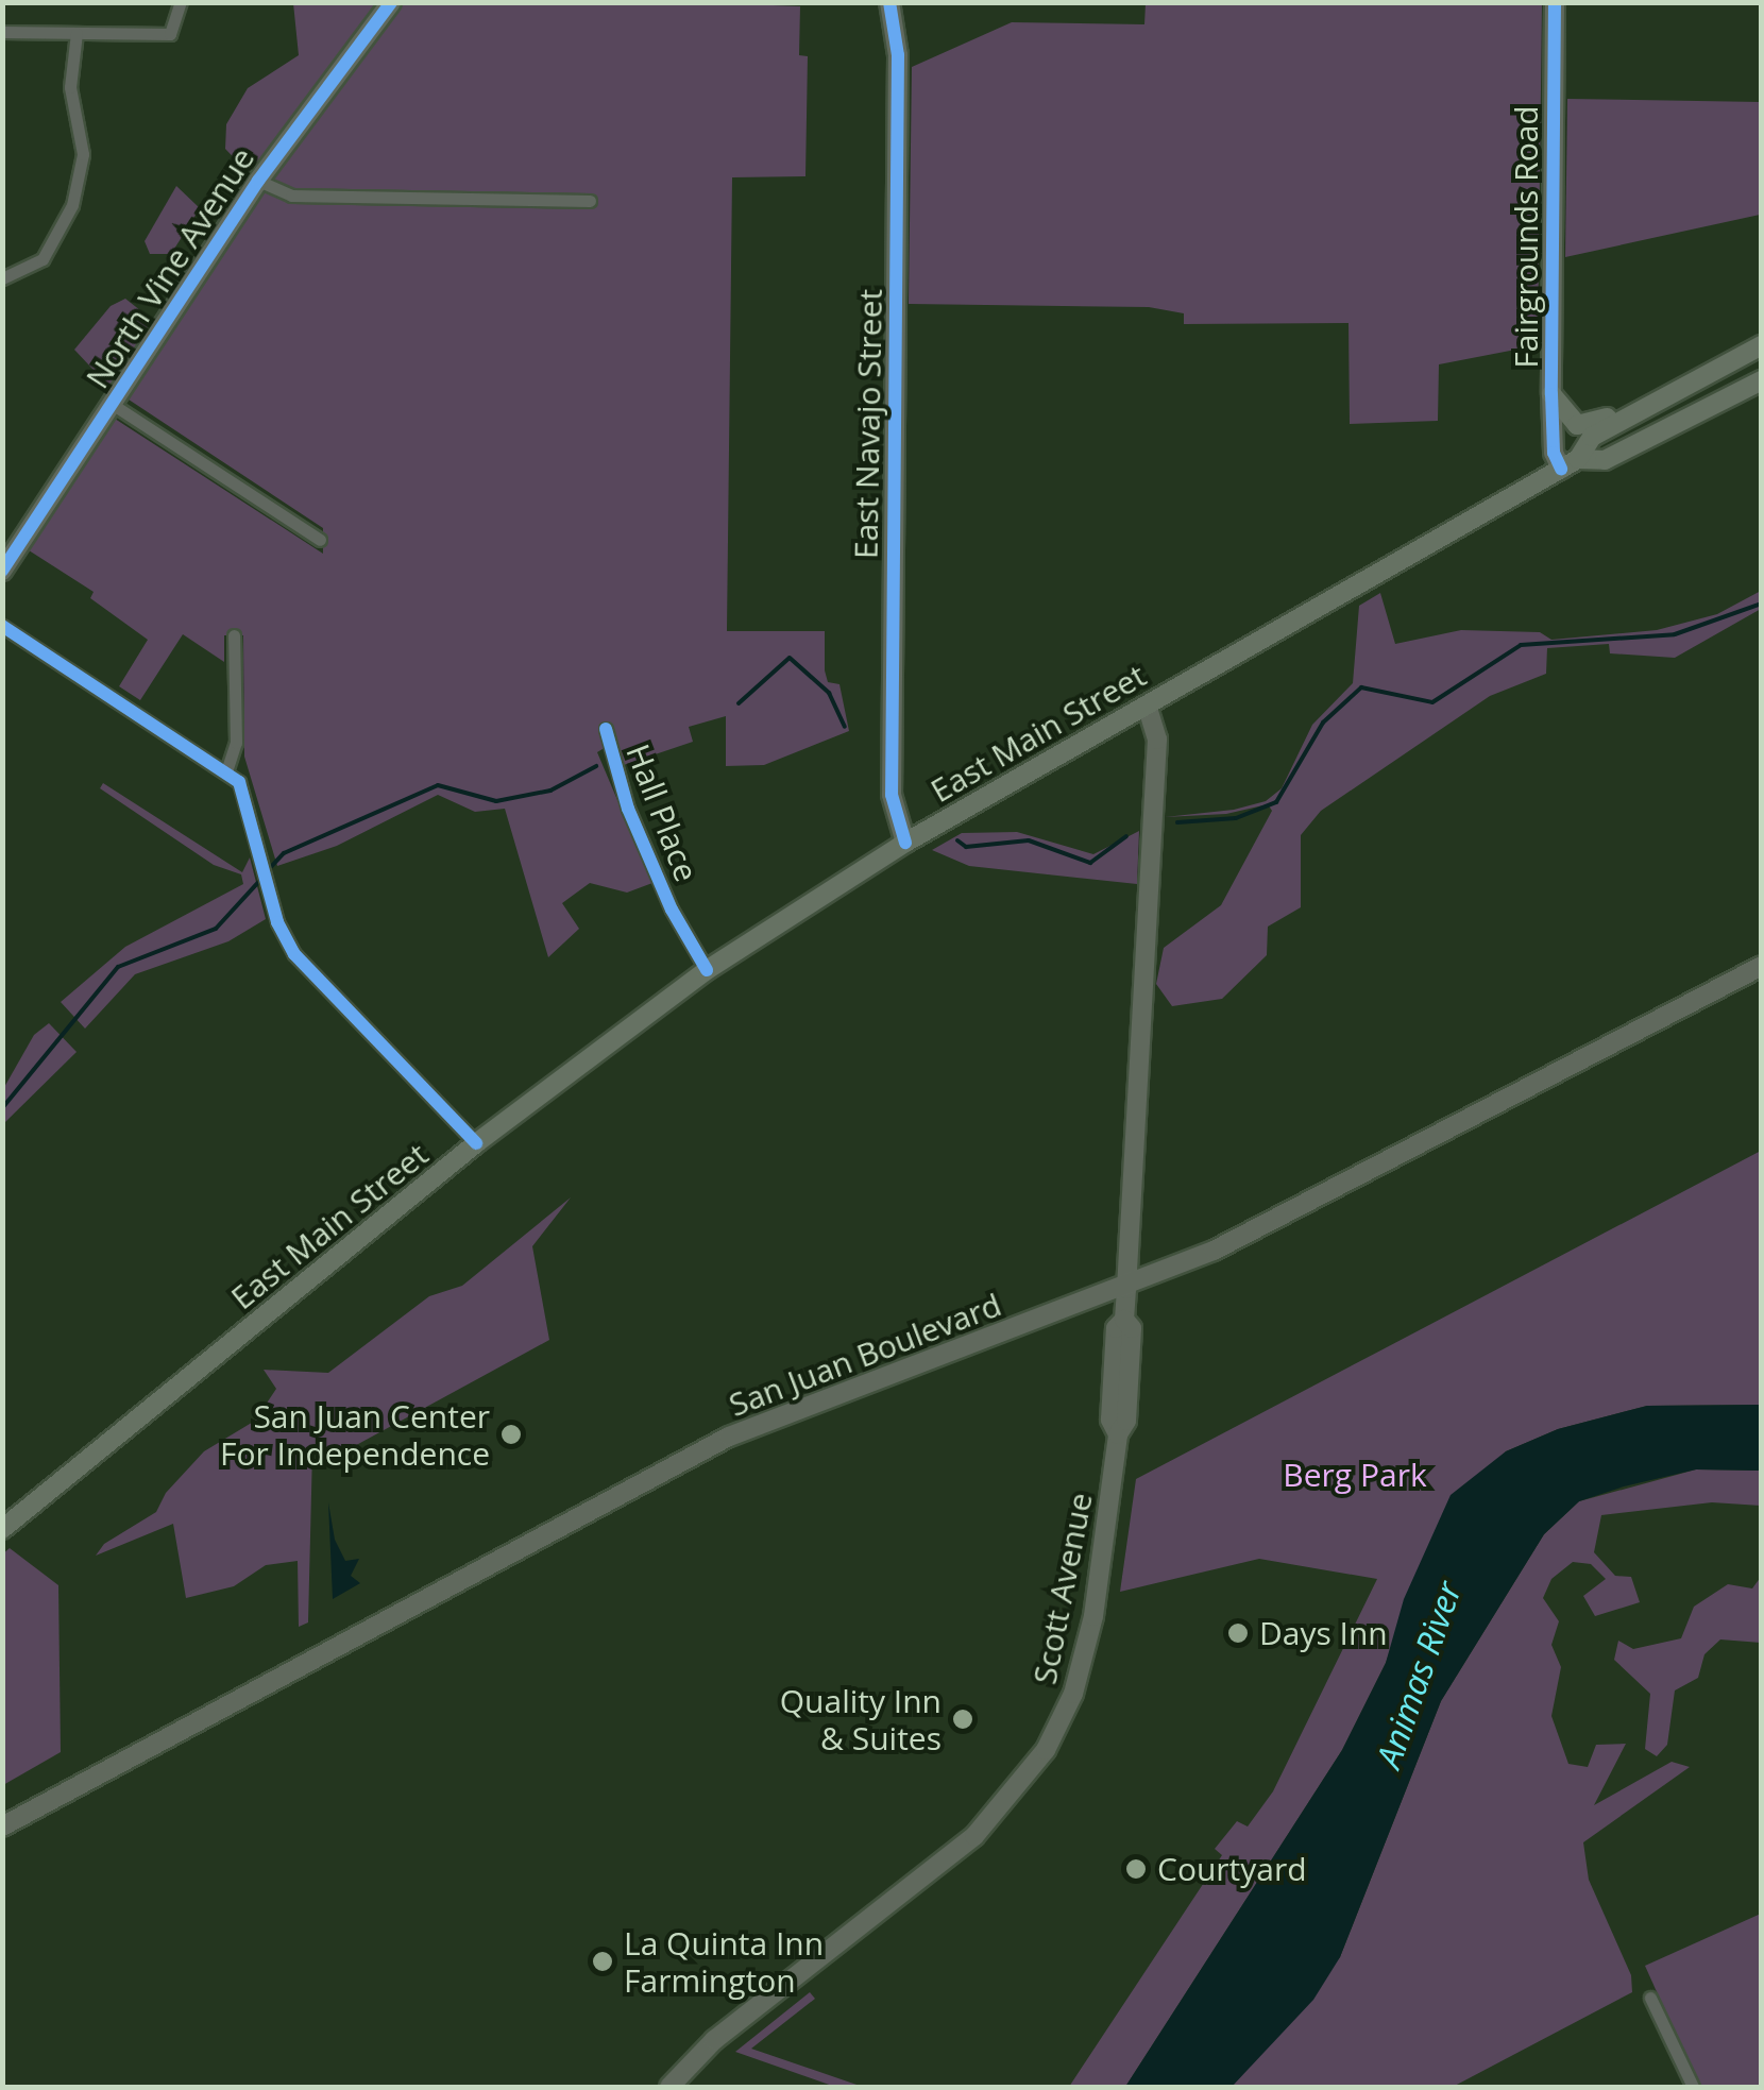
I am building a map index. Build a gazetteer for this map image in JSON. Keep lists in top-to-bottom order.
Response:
{
  "streets": {
    "main road": [
      "Fairgrounds Road",
      "North Vine Avenue",
      "East Navajo Street",
      "East Main Street",
      "San Juan Boulevard",
      "Scott Avenue"
    ],
    "street": ["Hall Place"]
  },
  "crossings": [
    ["Fairgrounds Road", "East Main Street"],
    ["East Navajo Street", "East Main Street"],
    ["East Main Street", "Hall Place"],
    ["East Main Street", "Scott Avenue"],
    ["San Juan Boulevard", "Scott Avenue"]
  ],
  "water": ["Animas River"],
  "parks": ["Berg Park"],
  "places": [
    "San Juan Center For Independence",
    "Days Inn",
    "Quality Inn & Suites",
    "Courtyard",
    "La Quinta Inn Farmington"
  ]
}
